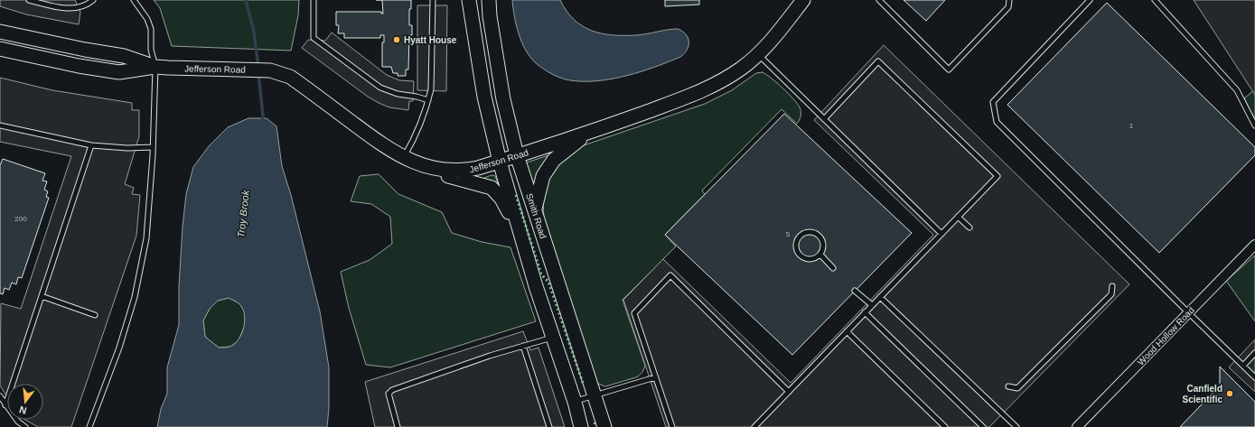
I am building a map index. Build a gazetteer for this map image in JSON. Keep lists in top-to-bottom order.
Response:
{
  "streets": {
    "street": ["Jefferson Road", "Smith Road", "Wood Hollow Road"]
  },
  "crossings": [
    ["Jefferson Road", "Smith Road"]
  ],
  "water": ["Troy Brook"],
  "places": ["Hyatt House", "Canfield Scientific"],
  "house_numbers": ["1", "200", "5"],
  "north": "bottom"
}
